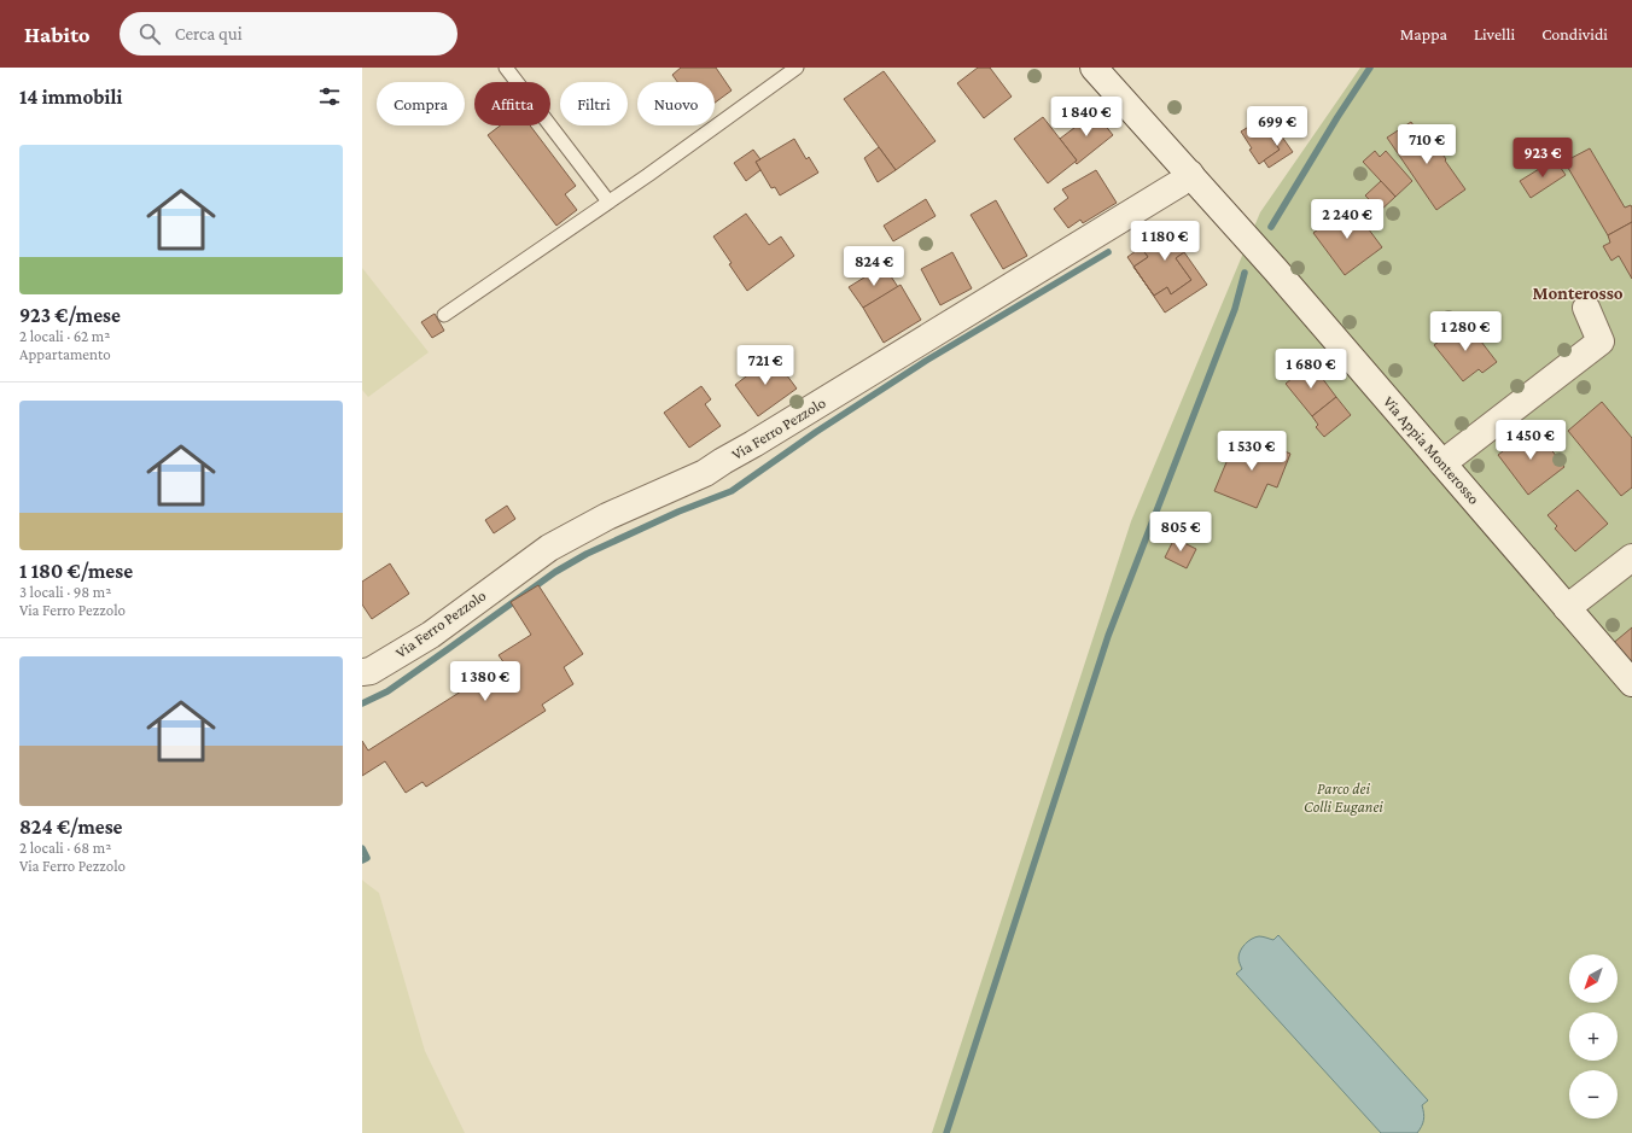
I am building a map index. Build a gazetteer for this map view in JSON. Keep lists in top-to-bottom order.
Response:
{
  "streets": {
    "street": ["Via Ferro Pezzolo", "Via Appia Monterosso"]
  },
  "crossings": [
    ["Via Ferro Pezzolo", "Via Appia Monterosso"]
  ],
  "districts": ["Monterosso"],
  "parks": ["Parco dei Colli Euganei"],
  "north": "bottom left",
  "page": {
    "header": "Habito",
    "search": "Cerca qui",
    "nav": ["Mappa", "Livelli", "Condividi"],
    "heading": "14 immobili",
    "chip": [
      "Compra",
      "Affitta",
      "Filtri",
      "Nuovo"
    ],
    "price": [
      "1 840 €",
      "699 €",
      "710 €",
      "923 €",
      "2 240 €",
      "1 180 €",
      "824 €",
      "1 280 €",
      "721 €",
      "1 680 €",
      "1 450 €",
      "1 530 €",
      "805 €",
      "1 380 €"
    ],
    "list": [
      {
        "name": "923 €/mese",
        "note": "2 locali · 62 m² · Appartamento"
      },
      {
        "name": "1 180 €/mese",
        "note": "3 locali · 98 m² · Via Ferro Pezzolo"
      },
      {
        "name": "824 €/mese",
        "note": "2 locali · 68 m² · Via Ferro Pezzolo"
      }
    ],
    "map_buttons": ["+", "−"]
  }
}
